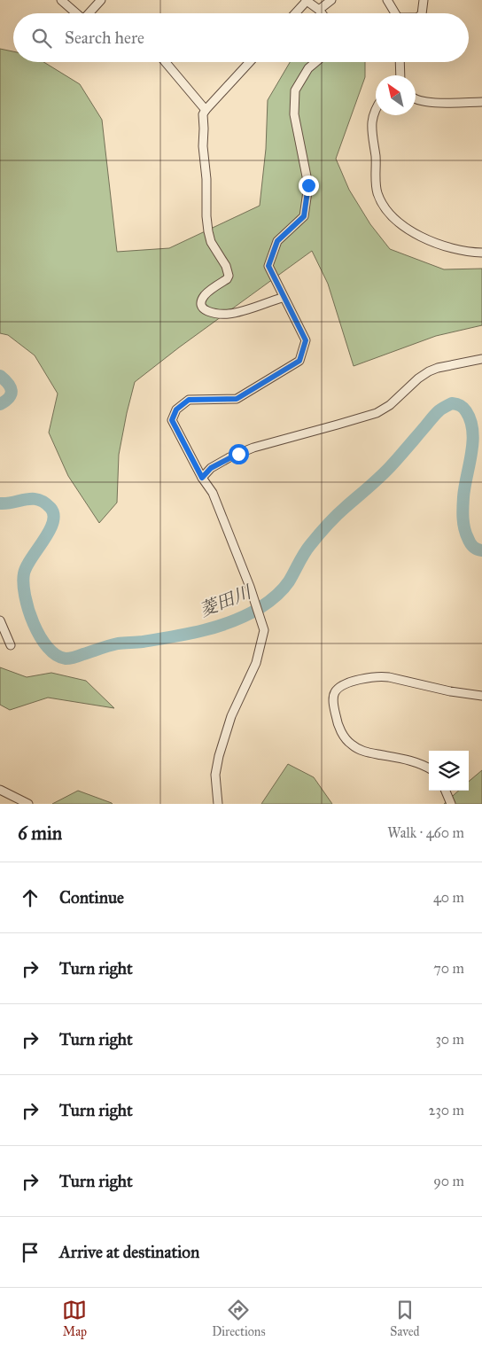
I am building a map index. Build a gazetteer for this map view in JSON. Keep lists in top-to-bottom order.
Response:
{
  "water": ["菱田川"],
  "north": "top left",
  "page": {
    "search": "Search here",
    "heading": ["6 min", "Walk · 460 m"],
    "list": [
      ["Continue", "40 m"],
      ["Turn right", "70 m"],
      ["Turn right", "30 m"],
      ["Turn right", "230 m"],
      ["Turn right", "90 m"],
      "Arrive at destination"
    ],
    "nav": ["Map", "Directions", "Saved"]
  }
}
